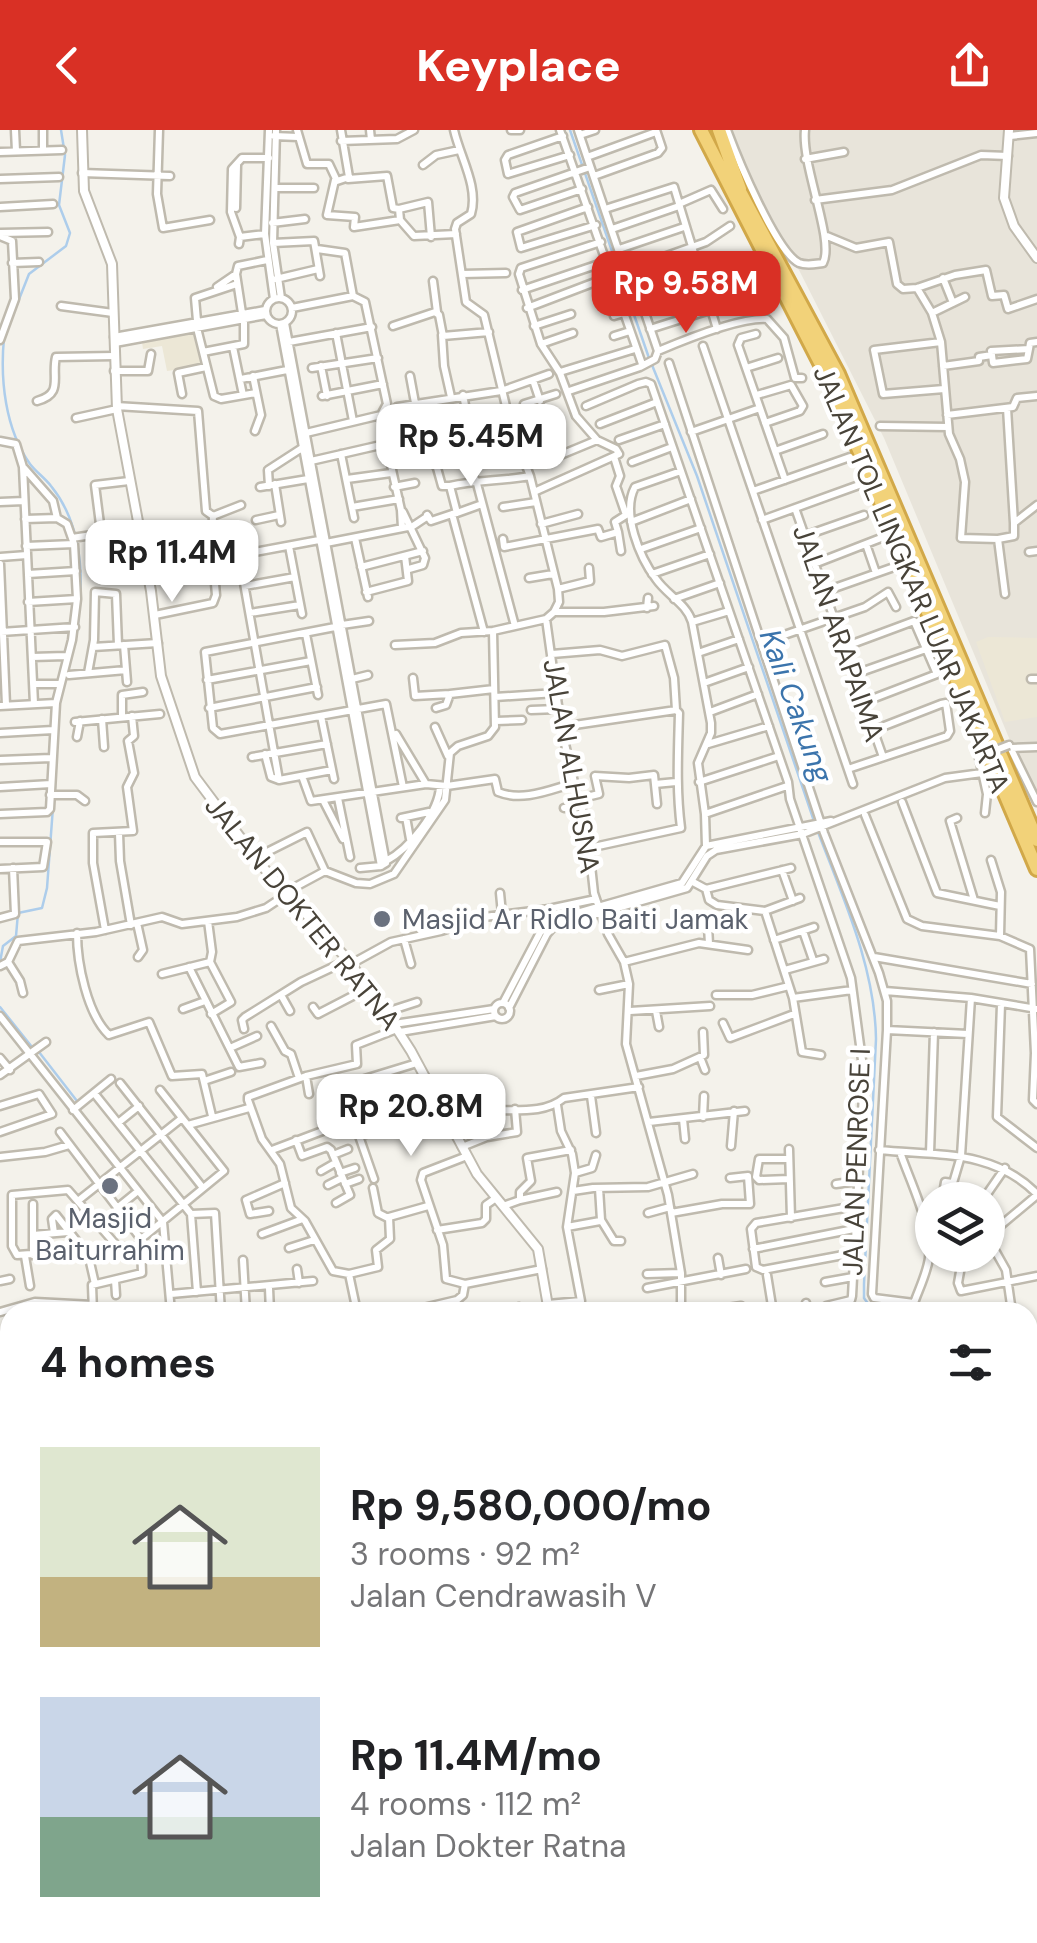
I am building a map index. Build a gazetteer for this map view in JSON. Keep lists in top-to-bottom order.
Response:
{
  "streets": {
    "highway": ["JALAN TOL LINGKAR LUAR JAKARTA"],
    "street": [
      "JALAN ARAPAIMA",
      "JALAN ALHUSNA",
      "JALAN DOKTER RATNA",
      "JALAN PENROSE I"
    ]
  },
  "crossings": [
    ["JALAN ALHUSNA", "JALAN DOKTER RATNA"]
  ],
  "water": ["Kali Cakung"],
  "places": ["Masjid Ar Ridlo Baiti Jamak", "Masjid Baiturrahim"],
  "page": {
    "header": "Keyplace",
    "price": [
      "Rp 9.58M",
      "Rp 5.45M",
      "Rp 11.4M",
      "Rp 20.8M"
    ],
    "heading": "4 homes",
    "list": [
      {
        "name": "Rp 9,580,000/mo",
        "note": "3 rooms · 92 m² · Jalan Cendrawasih V"
      },
      {
        "name": "Rp 11.4M/mo",
        "note": "4 rooms · 112 m² · Jalan Dokter Ratna"
      }
    ]
  }
}
